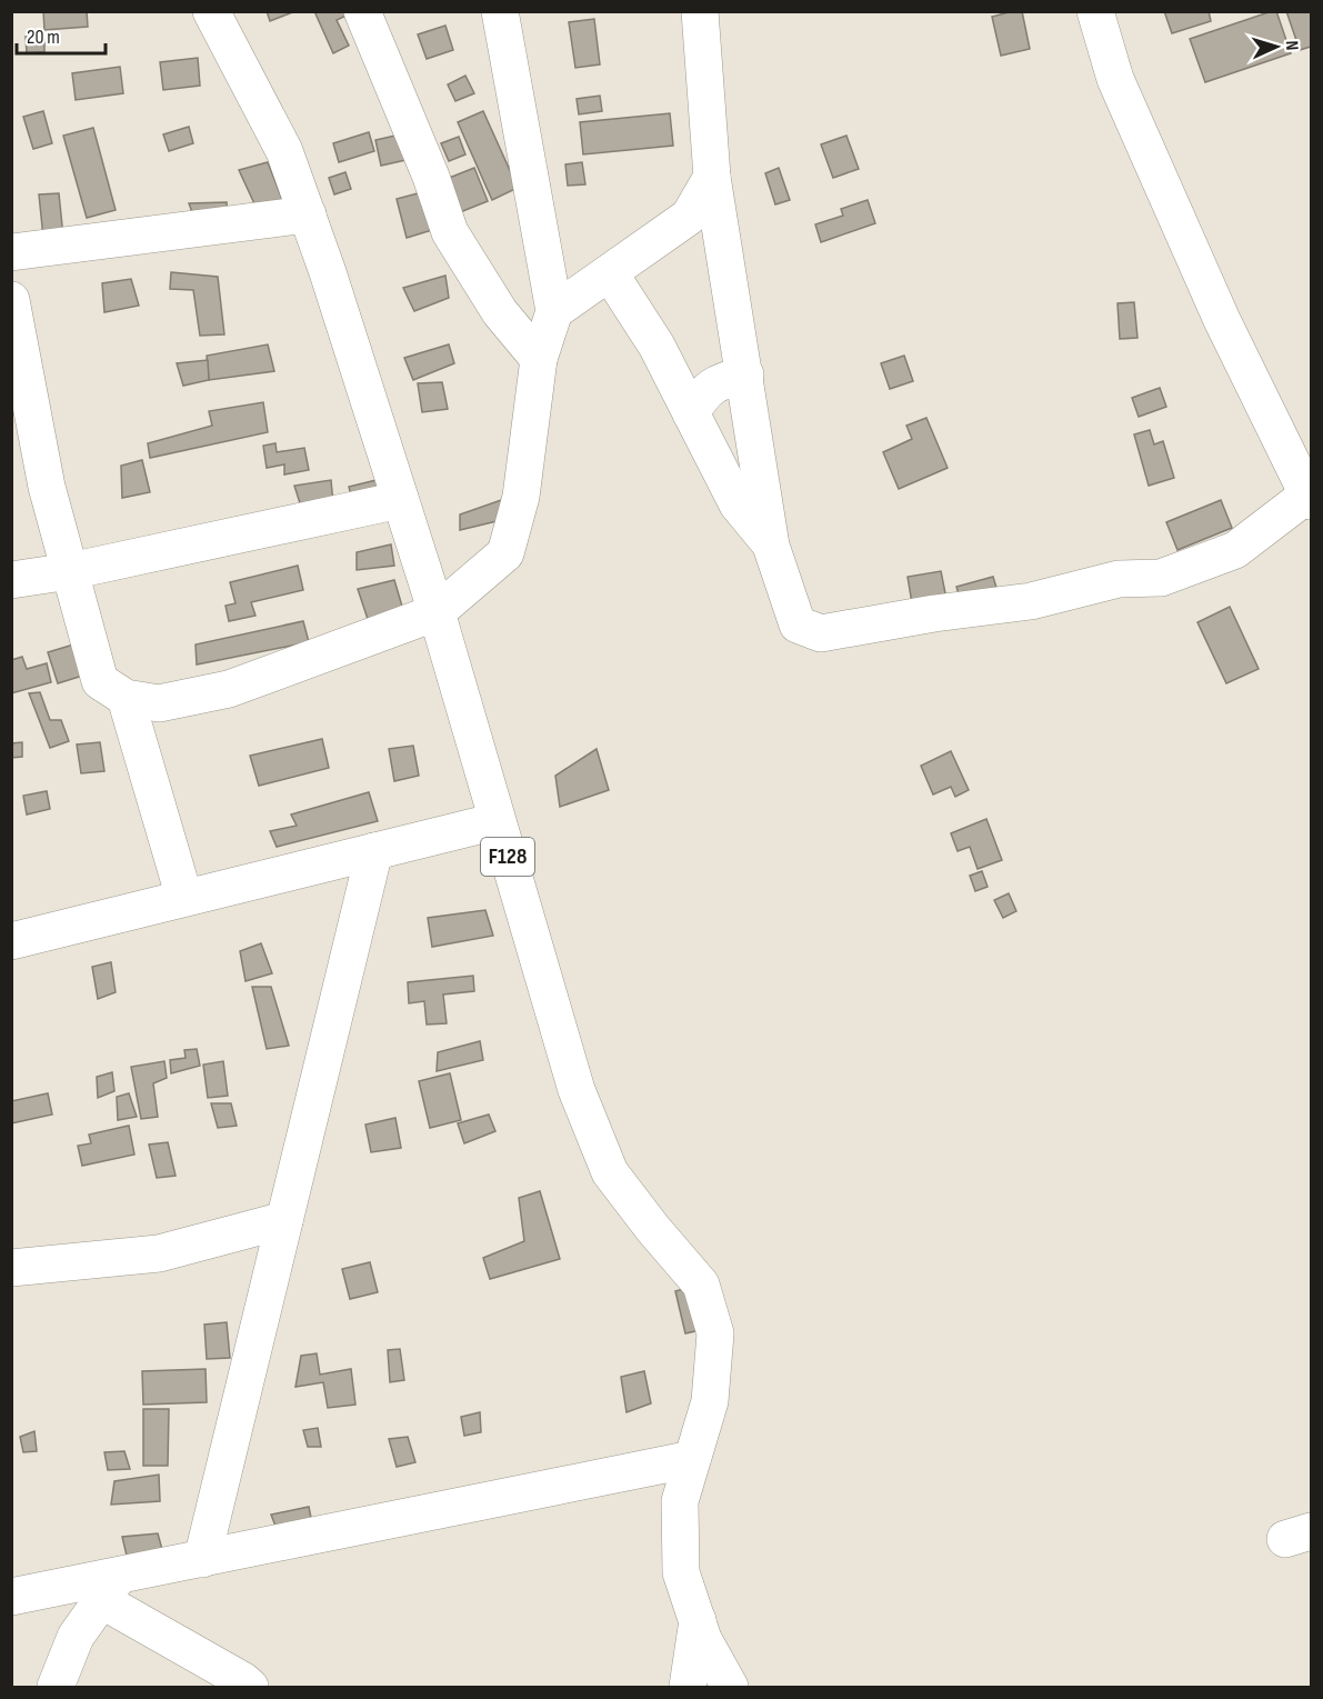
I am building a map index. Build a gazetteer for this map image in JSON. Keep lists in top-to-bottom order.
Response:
{
  "streets": {
    "street": ["F128"]
  },
  "scale_bar": "20 m",
  "north": "right"
}
